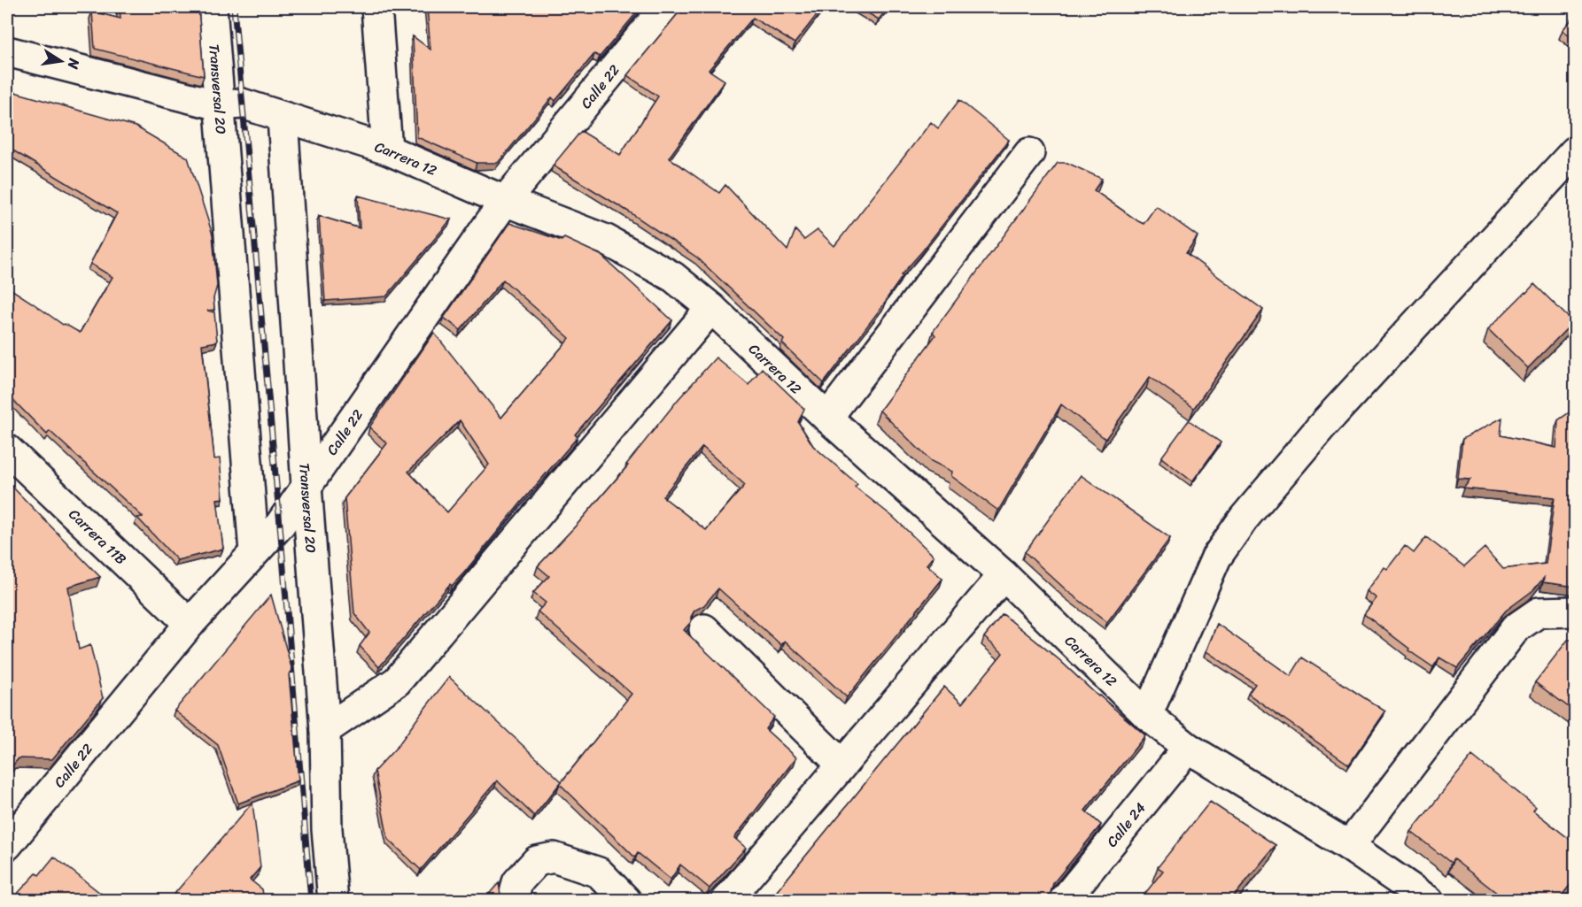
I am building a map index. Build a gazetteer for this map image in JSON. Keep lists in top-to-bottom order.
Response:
{
  "streets": {
    "street": [
      "Calle 22",
      "Transversal 20",
      "Carrera 12",
      "Carrera 11B",
      "Calle 24"
    ]
  },
  "crossings": [
    ["Calle 22", "Transversal 20"],
    ["Calle 22", "Carrera 12"],
    ["Calle 22", "Carrera 11B"],
    ["Transversal 20", "Carrera 12"],
    ["Carrera 12", "Calle 24"]
  ],
  "north": "right"
}
